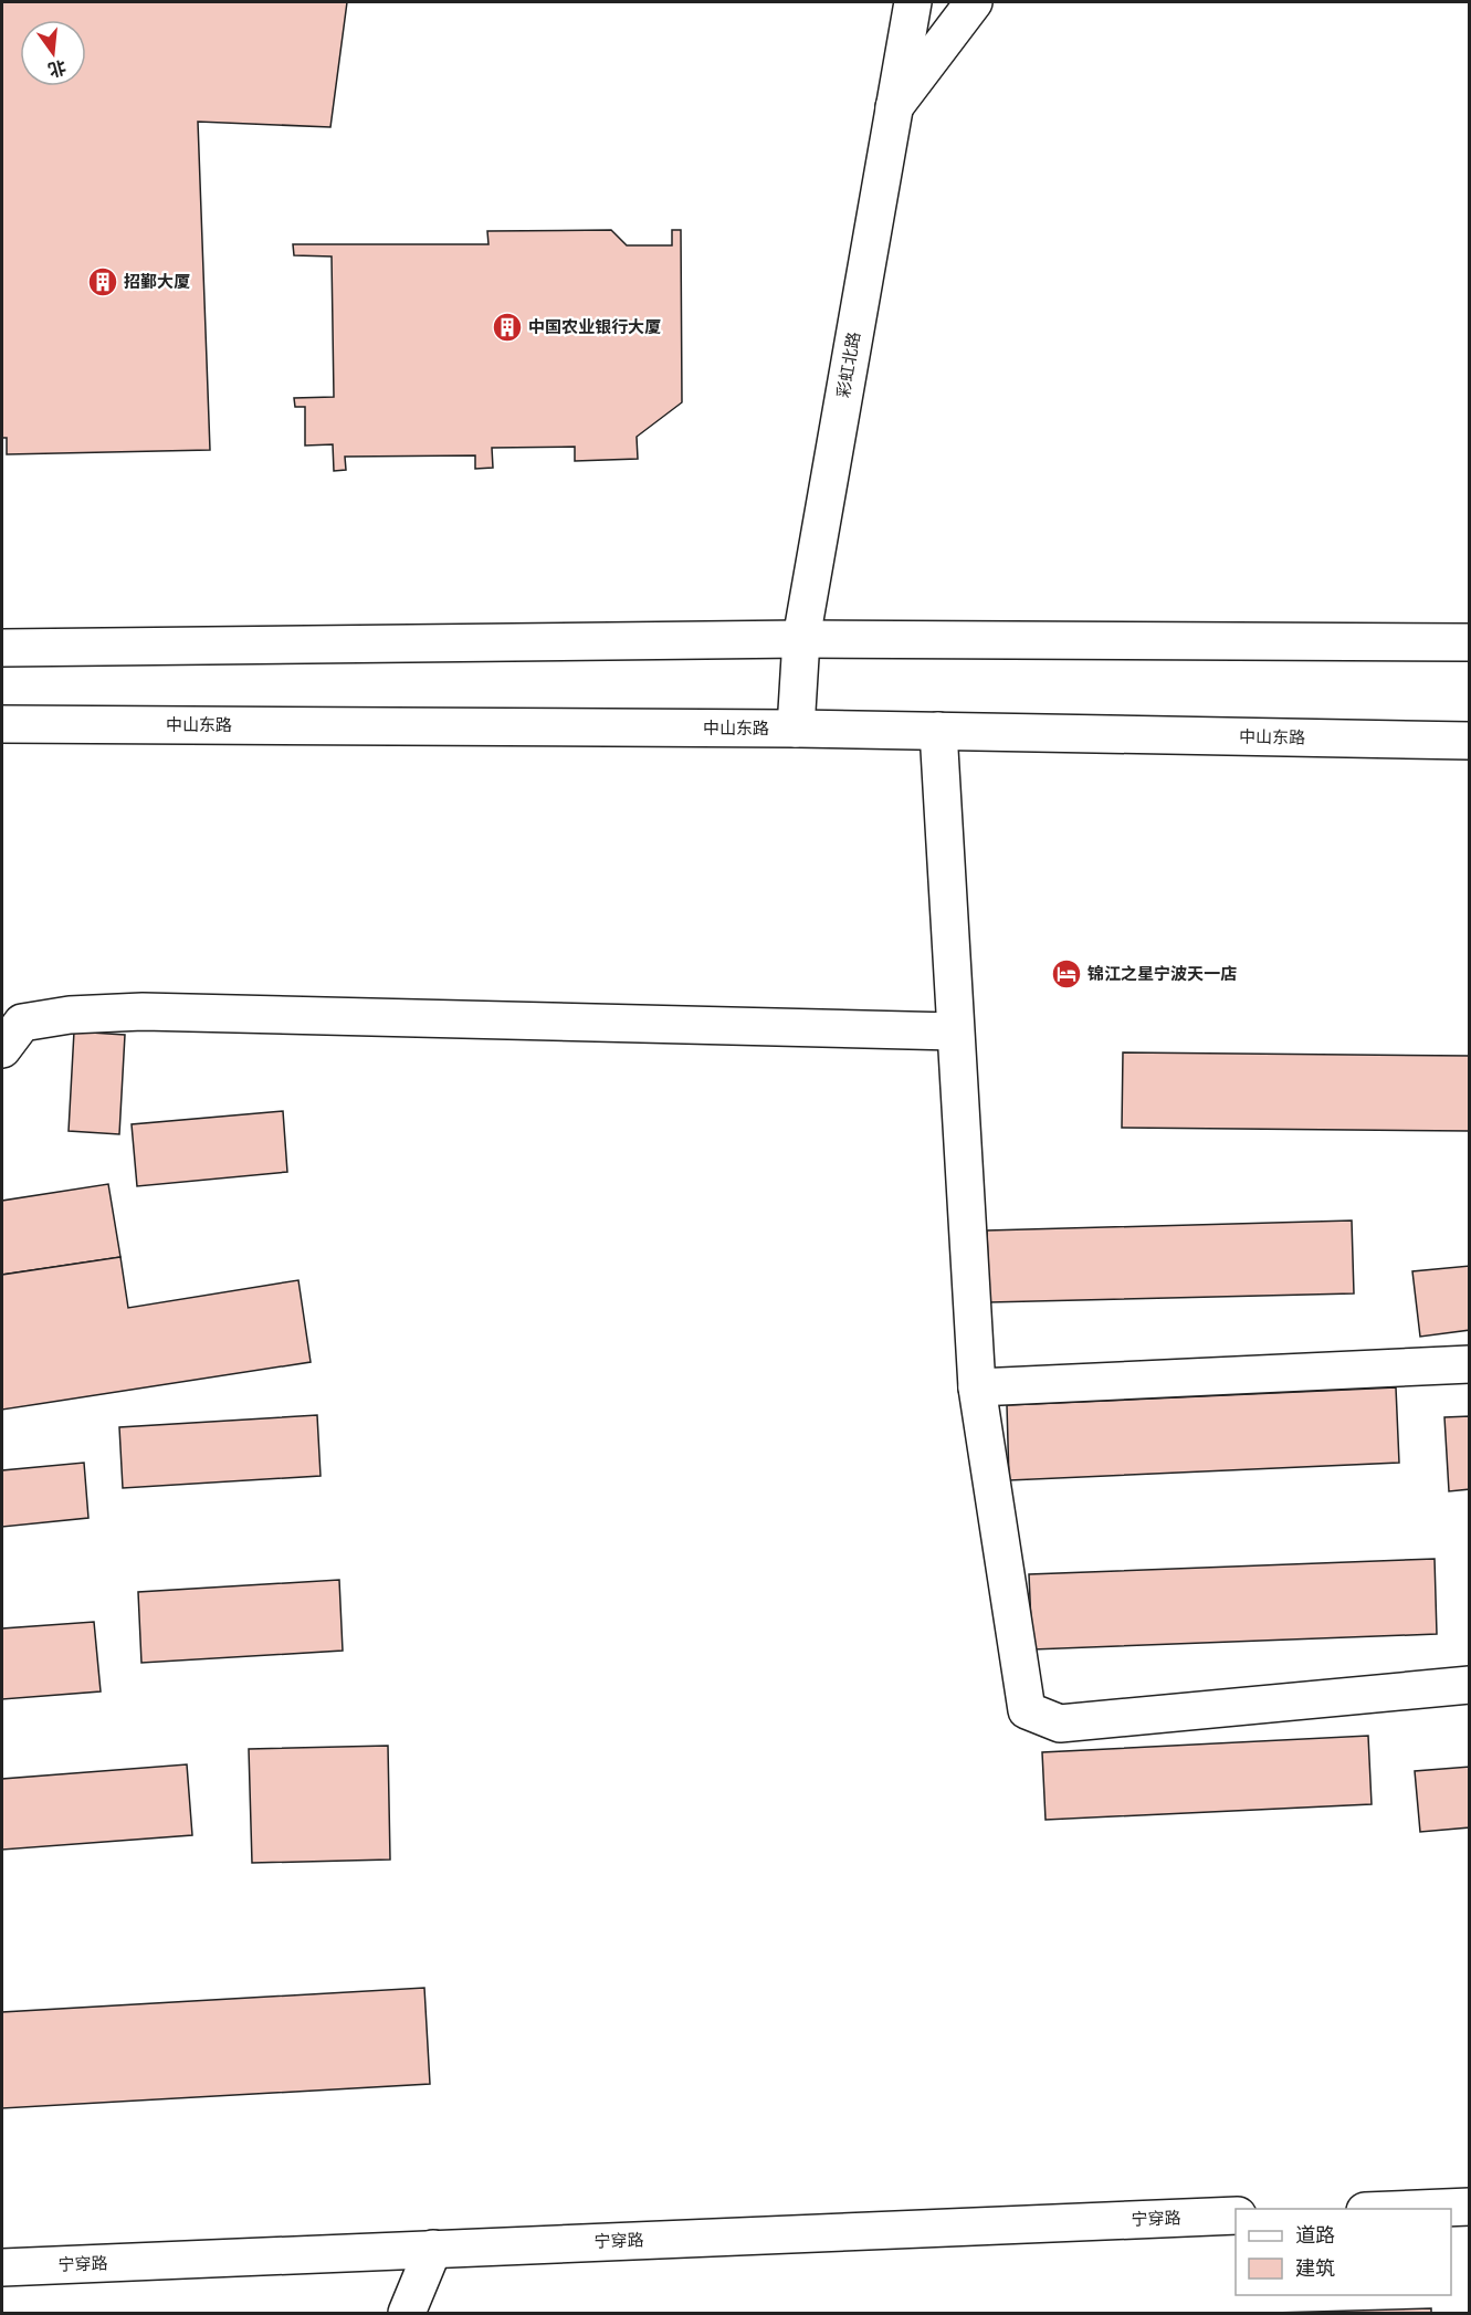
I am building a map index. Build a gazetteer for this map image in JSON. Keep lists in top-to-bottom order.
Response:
{
  "streets": {
    "main road": ["彩虹北路", "中山东路", "宁穿路"]
  },
  "crossings": [
    ["彩虹北路", "中山东路"]
  ],
  "places": {
    "building": ["招鄞大厦", "中国农业银行大厦"],
    "hotel": ["锦江之星宁波天一店"]
  },
  "legend": ["道路", "建筑"],
  "north": "bottom"
}
